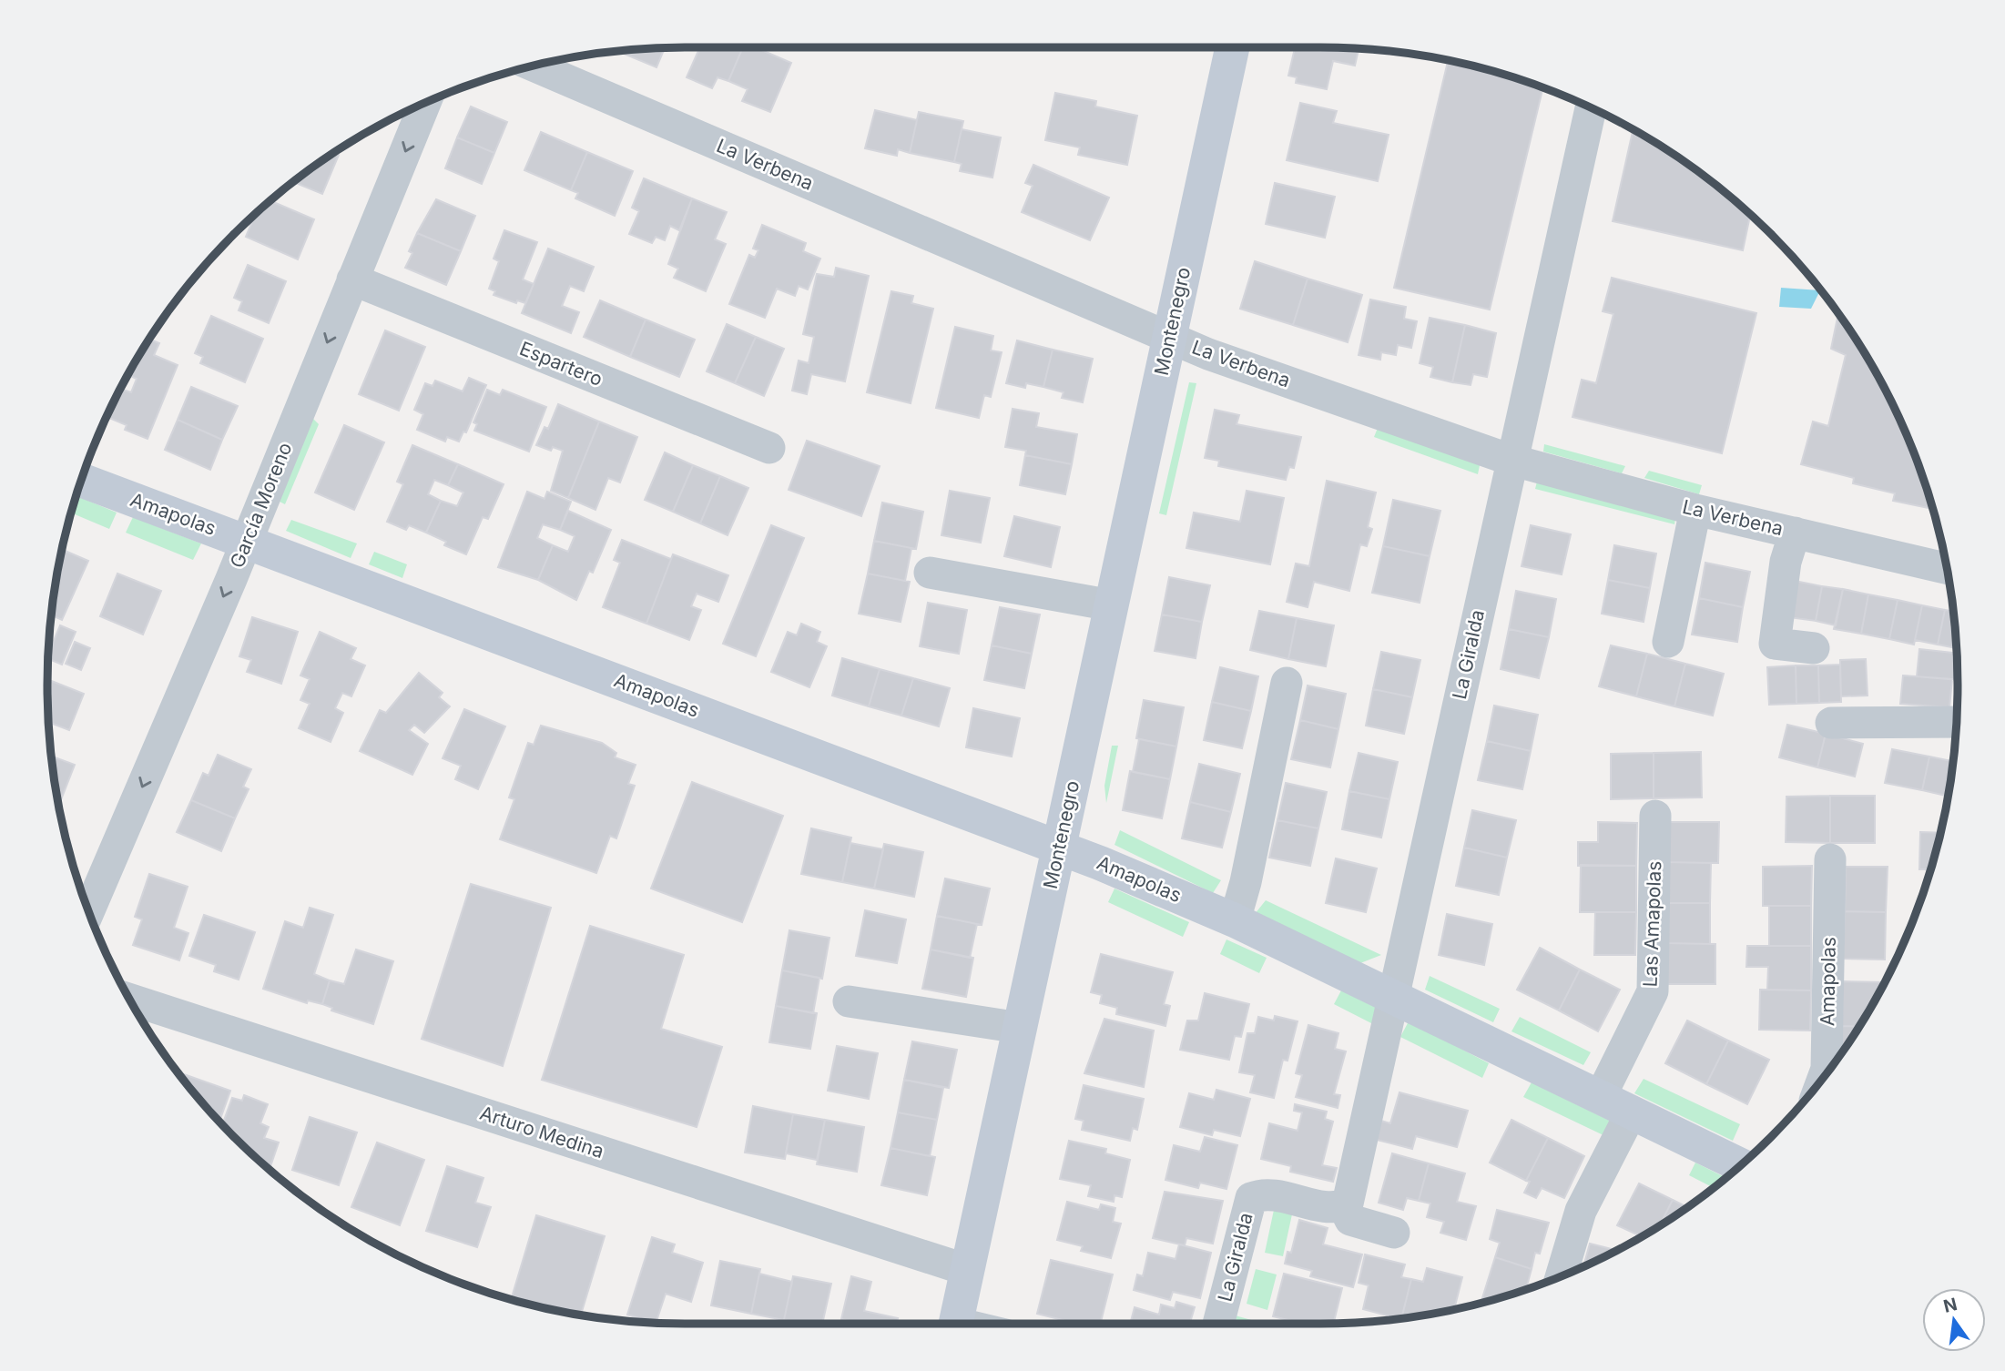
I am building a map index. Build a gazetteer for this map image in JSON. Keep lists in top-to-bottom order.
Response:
{
  "streets": {
    "street": [
      "La Verbena",
      "Montenegro",
      "Espartero",
      "García Moreno",
      "Amapolas",
      "La Giralda",
      "Las Amapolas",
      "Arturo Medina"
    ]
  },
  "crossings": [
    ["La Verbena", "Montenegro"],
    ["La Verbena", "La Giralda"],
    ["Montenegro", "Amapolas"],
    ["Montenegro", "Arturo Medina"],
    ["Espartero", "García Moreno"],
    ["García Moreno", "Amapolas"],
    ["Amapolas", "La Giralda"],
    ["Amapolas", "Las Amapolas"]
  ],
  "one_way": ["García Moreno"],
  "north": "top"
}
